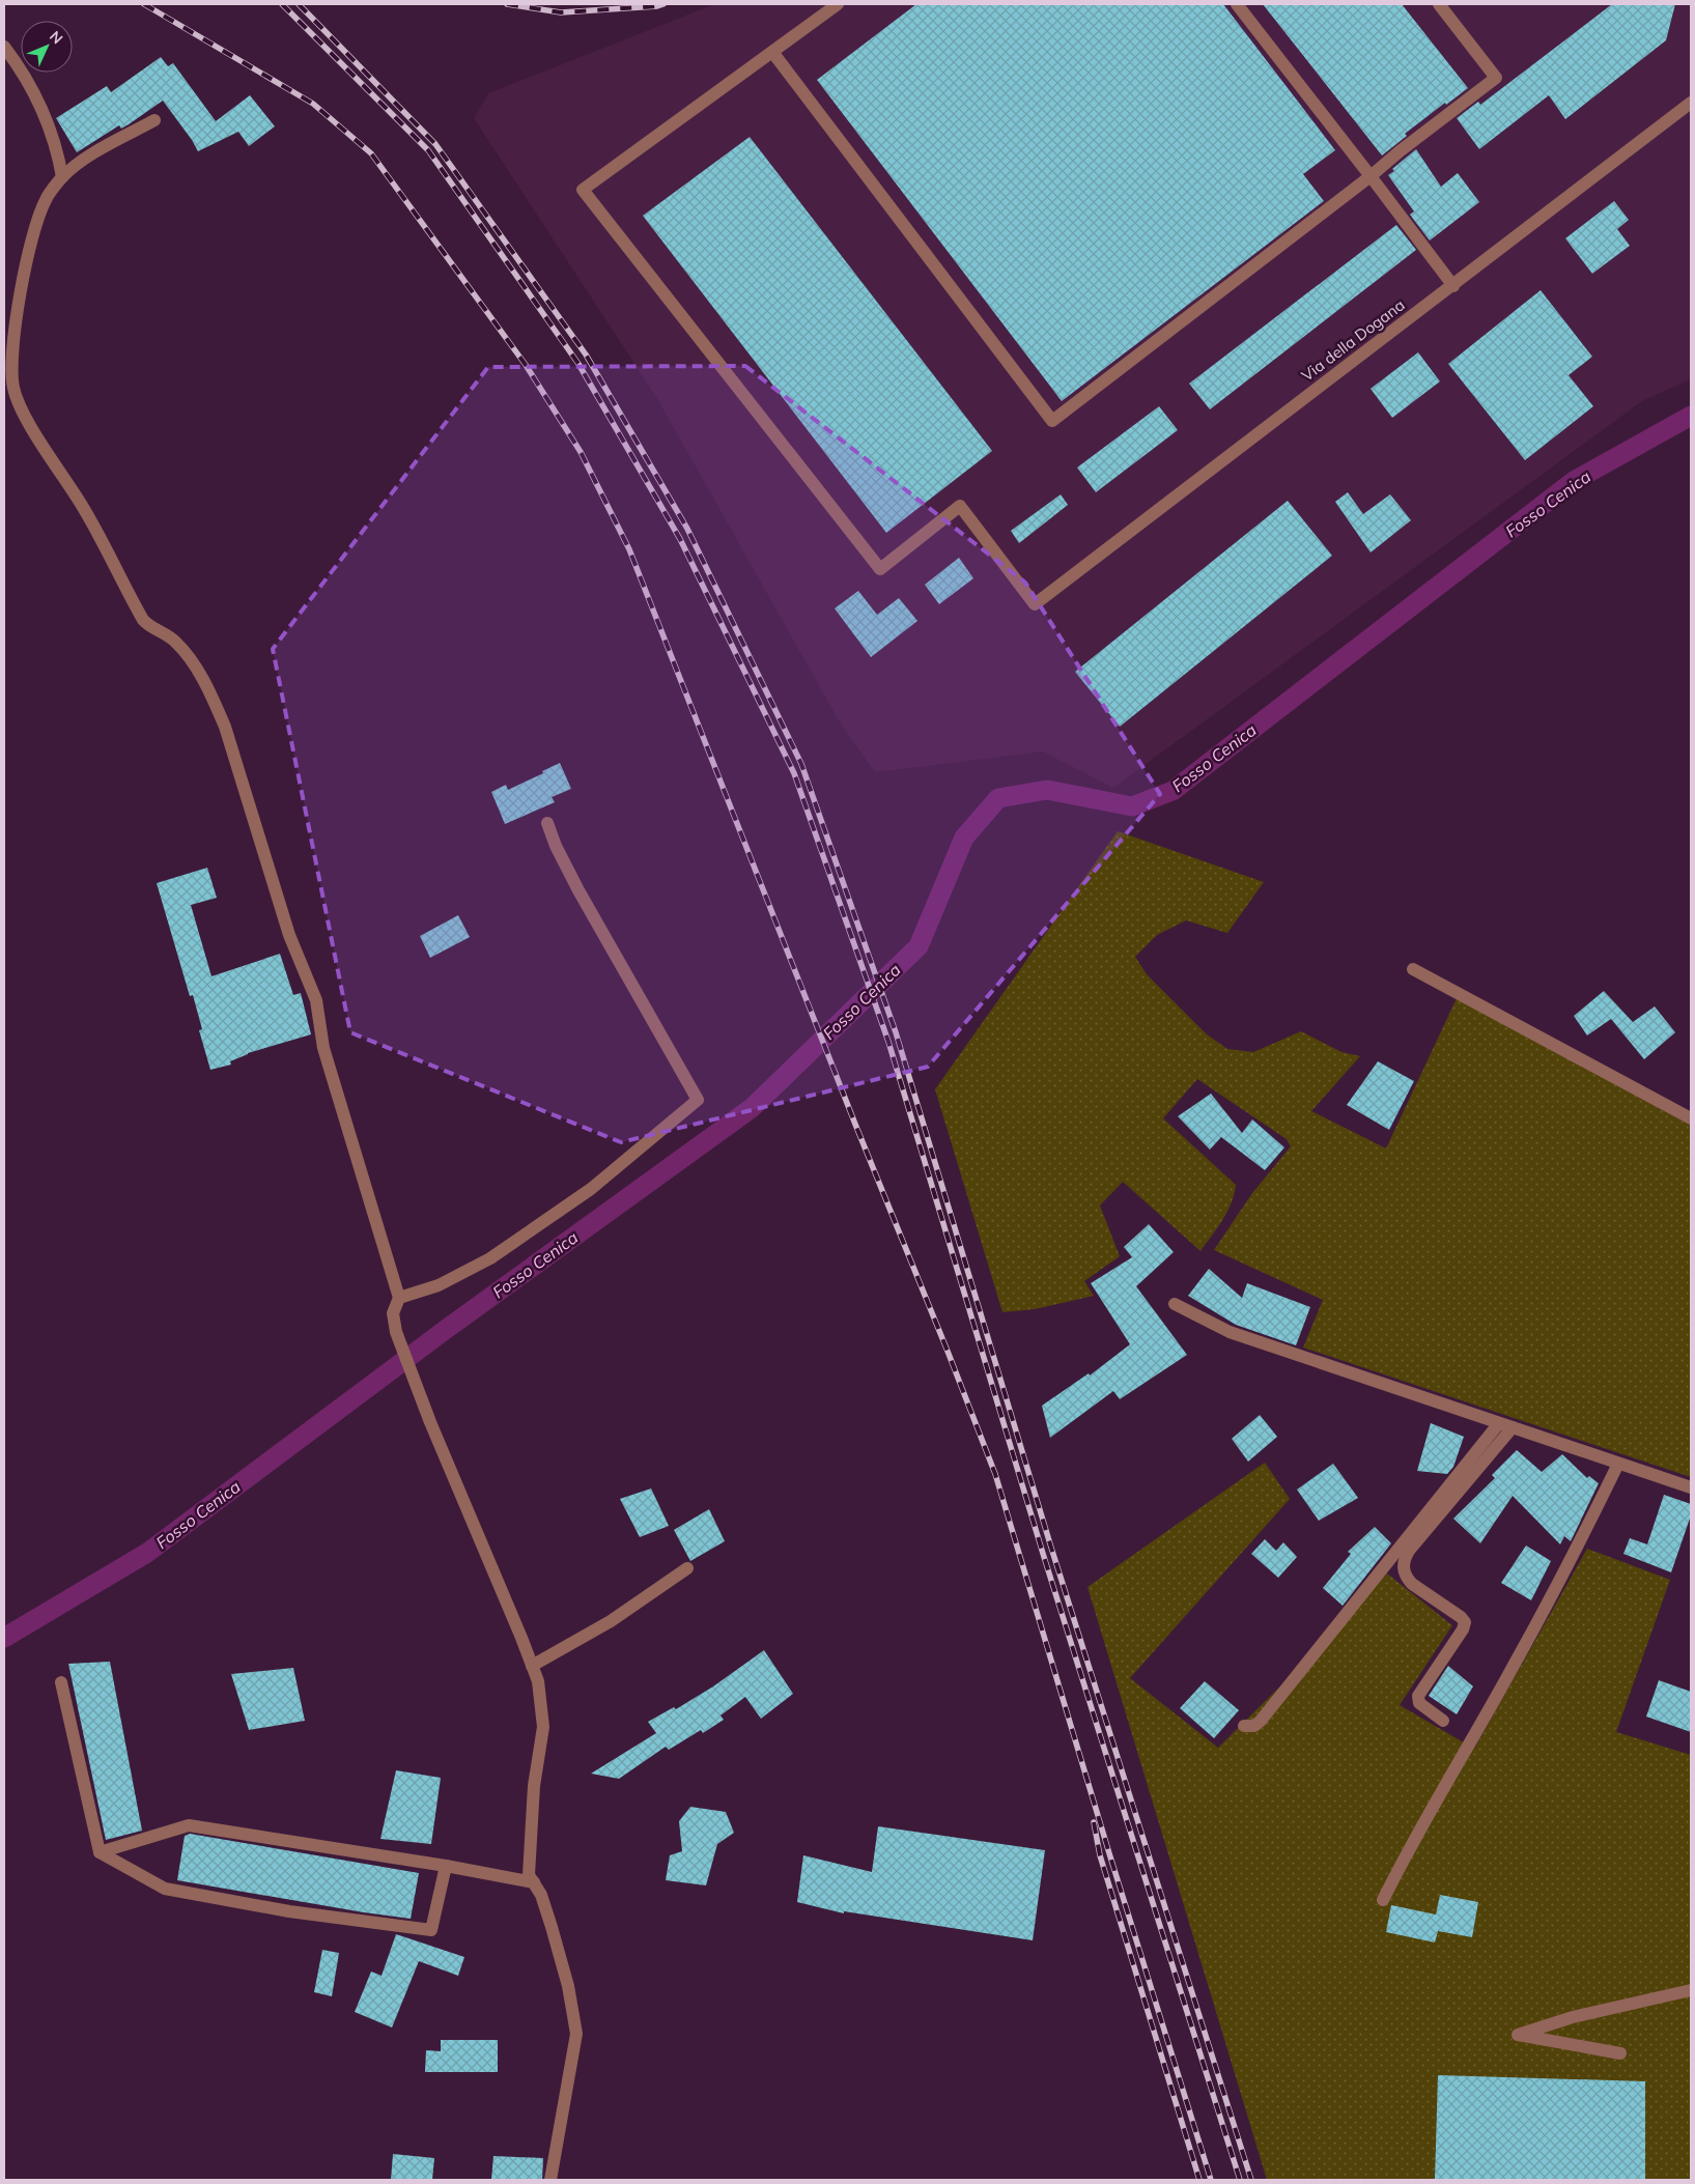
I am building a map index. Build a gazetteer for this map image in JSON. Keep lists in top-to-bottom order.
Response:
{
  "streets": {
    "street": ["Via della Dogana"]
  },
  "water": ["Fosso Cenica"],
  "north": "top right"
}
